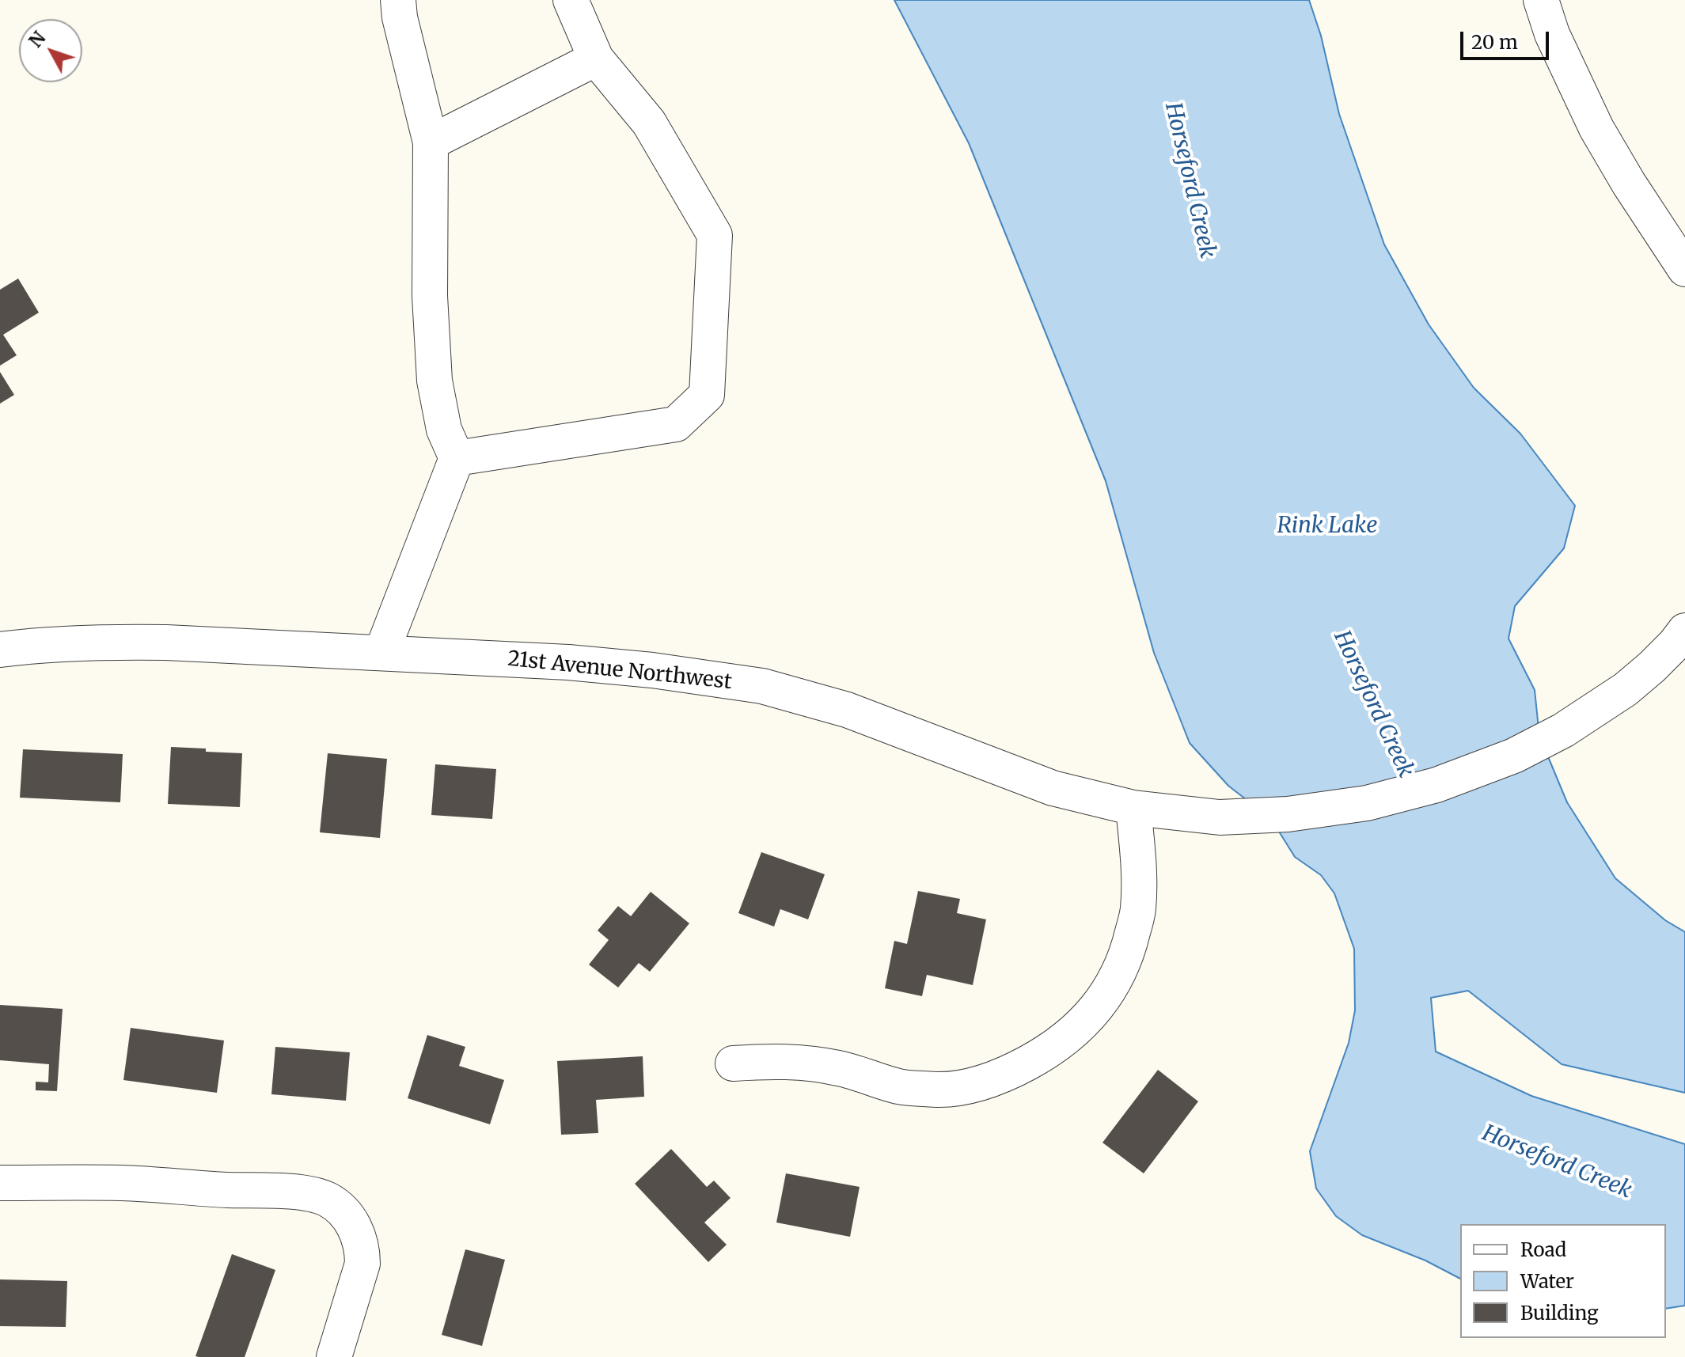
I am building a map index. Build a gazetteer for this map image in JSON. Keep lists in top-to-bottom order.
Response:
{
  "streets": {
    "street": ["21st Avenue Northwest"]
  },
  "water": ["Horseford Creek", "Rink Lake"],
  "legend": ["Road", "Water", "Building"],
  "scale_bar": "20 m",
  "north": "top left"
}
